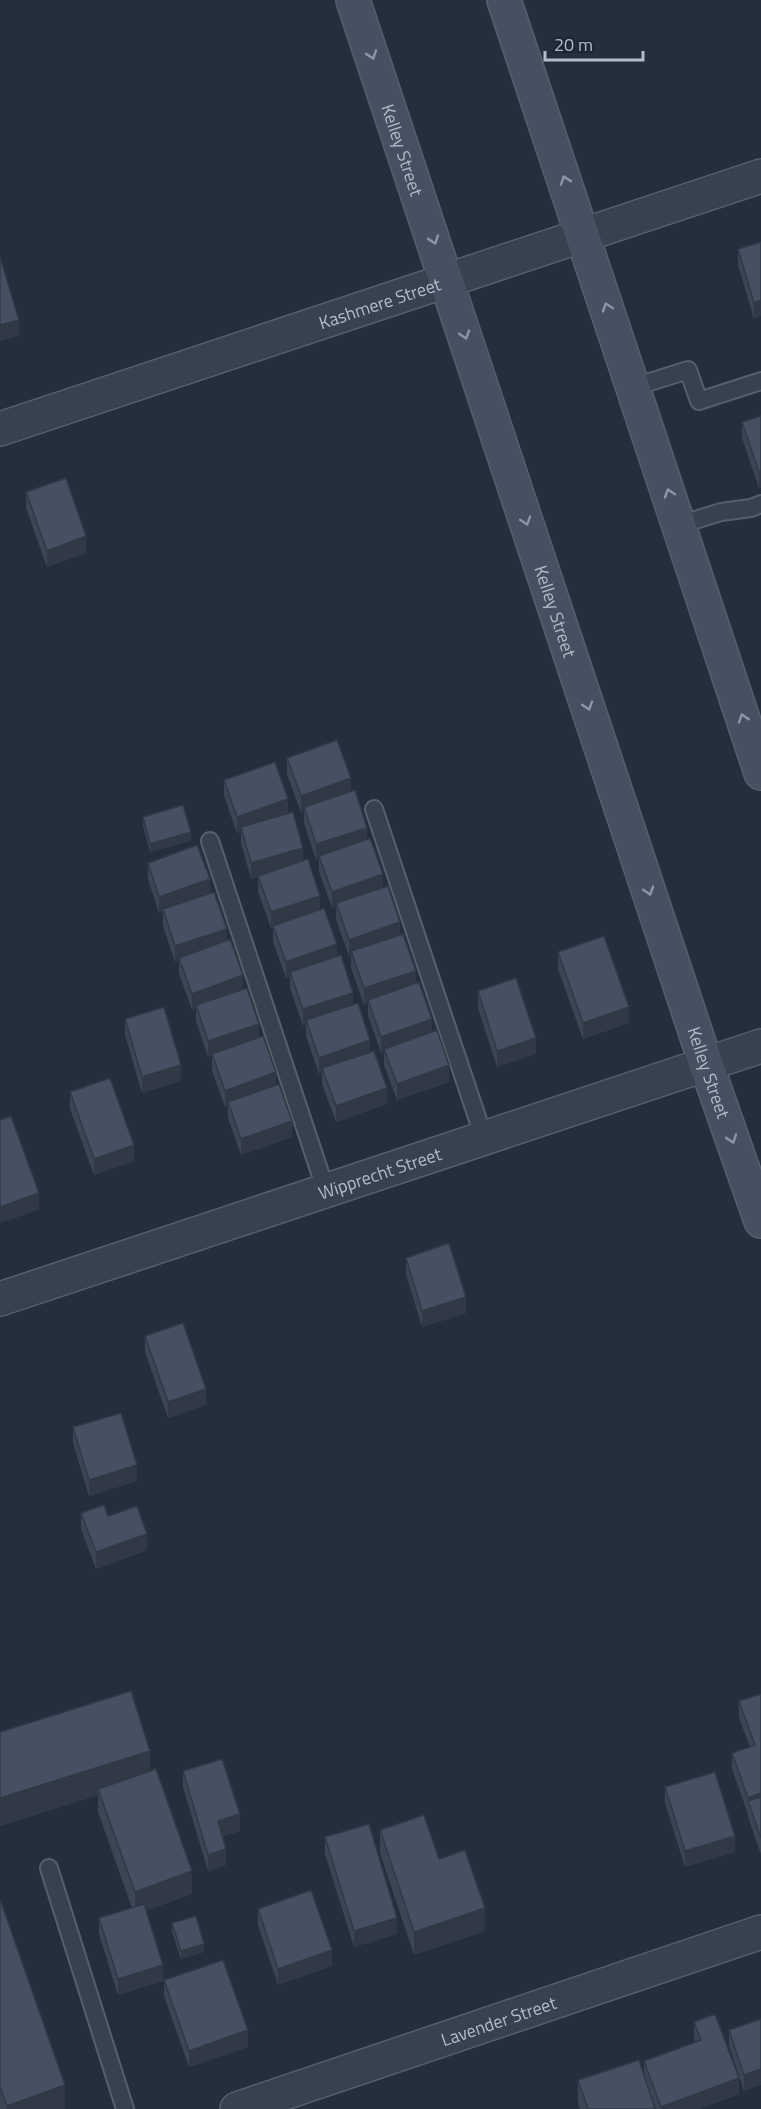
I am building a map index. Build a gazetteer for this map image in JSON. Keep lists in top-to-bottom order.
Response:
{
  "streets": {
    "main road": ["Kelley Street"],
    "street": ["Kashmere Street", "Wipprecht Street", "Lavender Street"]
  },
  "crossings": [
    ["Kelley Street", "Kashmere Street"],
    ["Kelley Street", "Wipprecht Street"]
  ],
  "scale_bar": "20 m"
}
